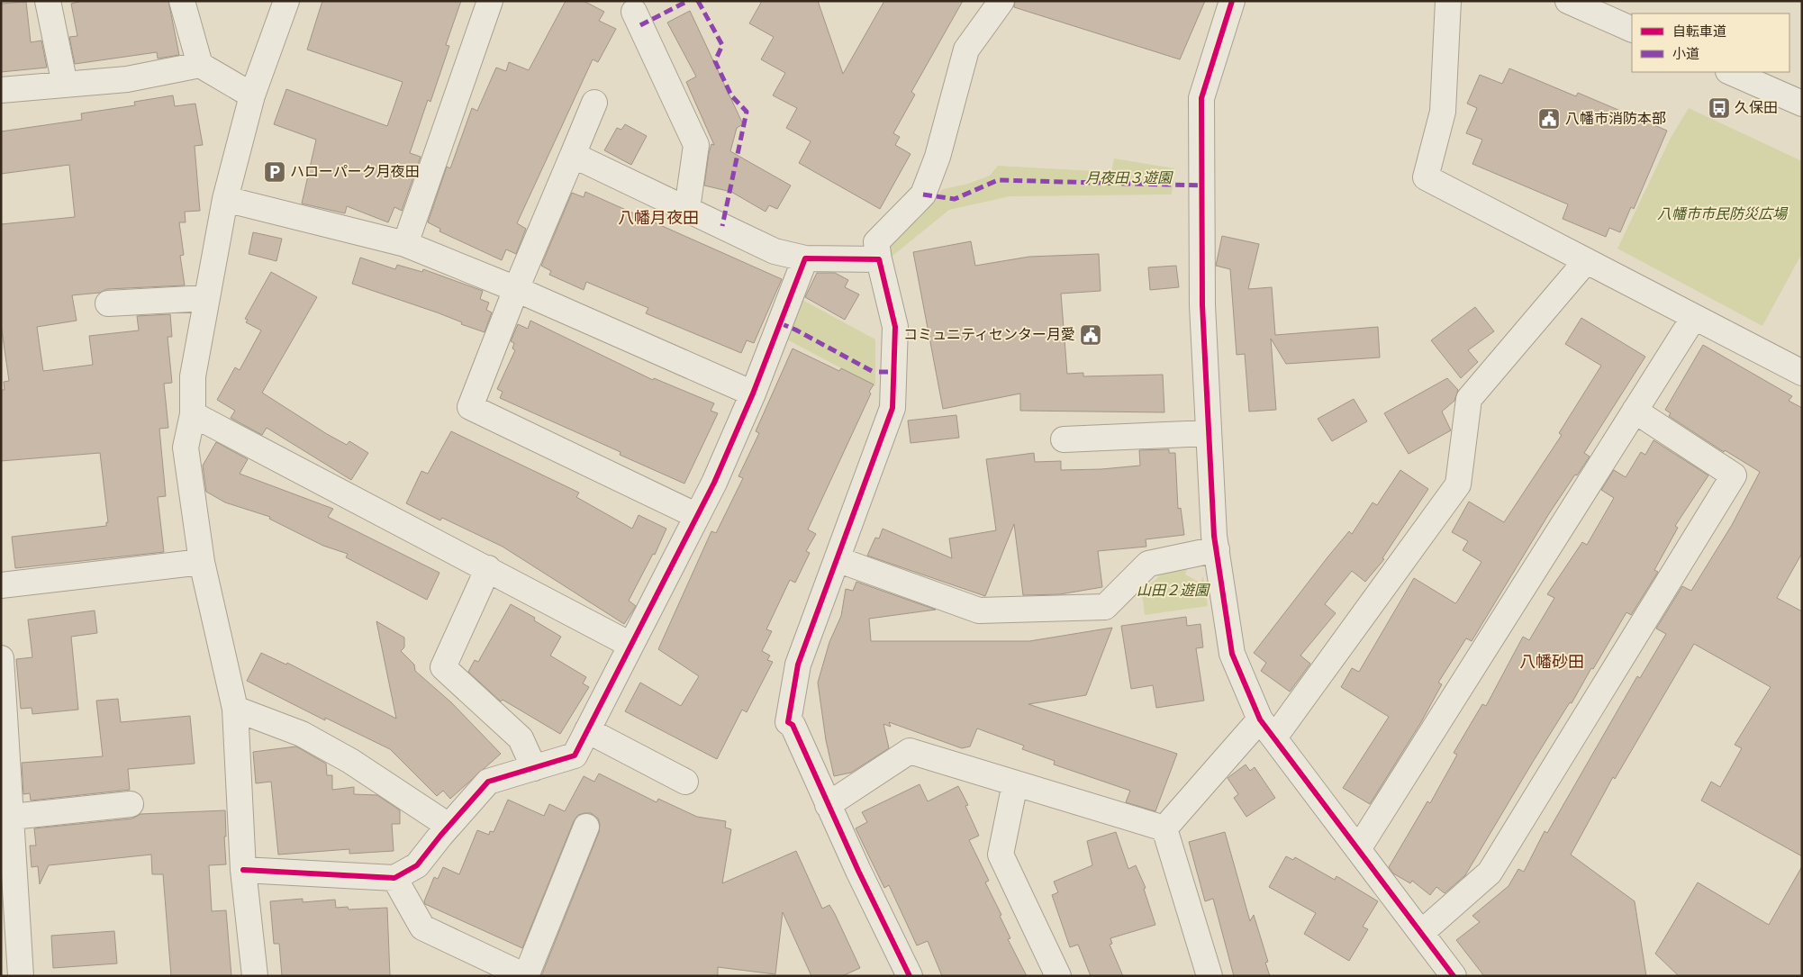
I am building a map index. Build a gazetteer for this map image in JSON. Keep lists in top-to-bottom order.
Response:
{
  "districts": ["八幡月夜田", "八幡砂田"],
  "parks": ["月夜田３遊園", "八幡市市民防災広場", "山田２遊園"],
  "places": {
    "bus stop": ["久保田"],
    "public building": ["八幡市消防本部", "コミュニティセンター月愛"],
    "parking": ["ハローパーク月夜田"]
  },
  "legend": ["自転車道", "小道"]
}
